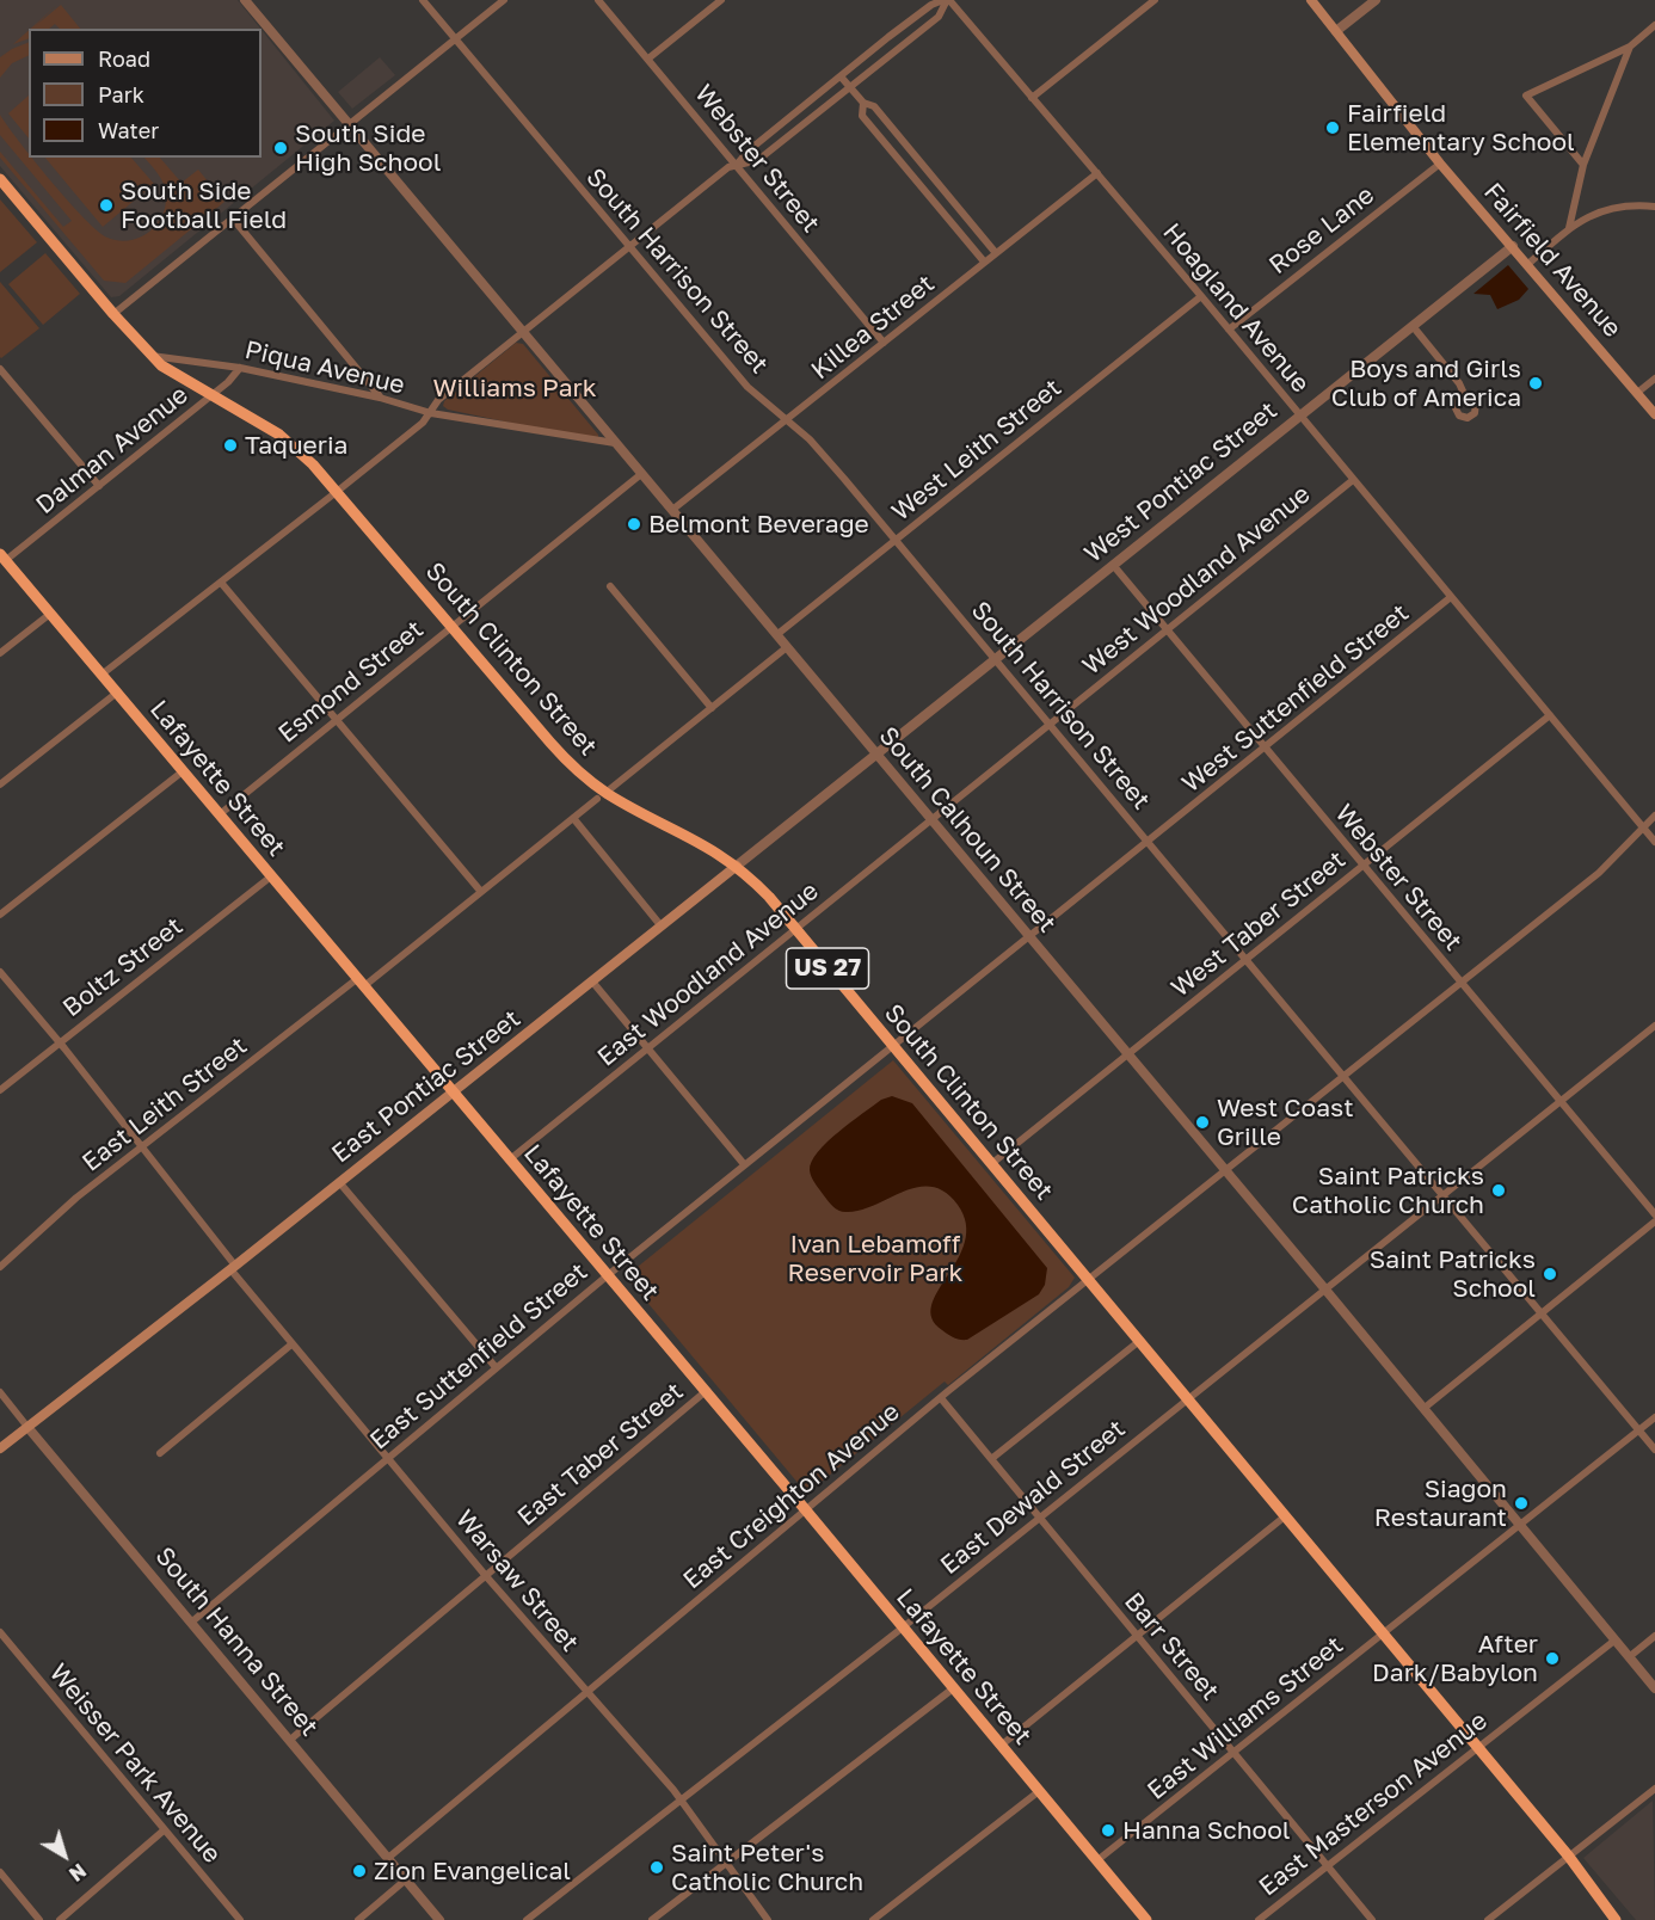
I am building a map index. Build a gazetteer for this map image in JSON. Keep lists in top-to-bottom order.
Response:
{
  "streets": {
    "highway": ["South Clinton Street", "Lafayette Street", "US 27"],
    "main road": ["Fairfield Avenue", "East Pontiac Street"],
    "street": [
      "Webster Street",
      "Rose Lane",
      "South Harrison Street",
      "Hoagland Avenue",
      "Killea Street",
      "Piqua Avenue",
      "Dalman Avenue",
      "West Leith Street",
      "West Pontiac Street",
      "West Woodland Avenue",
      "Esmond Street",
      "West Suttenfield Street",
      "South Calhoun Street",
      "West Taber Street",
      "Boltz Street",
      "East Woodland Avenue",
      "East Leith Street",
      "East Suttenfield Street",
      "East Taber Street",
      "East Creighton Avenue",
      "East Dewald Street",
      "Warsaw Street",
      "South Hanna Street",
      "Barr Street",
      "East Williams Street",
      "Weisser Park Avenue",
      "East Masterson Avenue"
    ]
  },
  "crossings": [
    ["Webster Street", "Killea Street"],
    ["Webster Street", "West Pontiac Street"],
    ["Webster Street", "West Woodland Avenue"],
    ["Webster Street", "West Suttenfield Street"],
    ["Webster Street", "West Taber Street"],
    ["Webster Street", "East Creighton Avenue"],
    ["Webster Street", "East Dewald Street"],
    ["Rose Lane", "Fairfield Avenue"],
    ["Rose Lane", "Hoagland Avenue"],
    ["Fairfield Avenue", "West Pontiac Street"],
    ["South Harrison Street", "Killea Street"],
    ["South Harrison Street", "West Leith Street"],
    ["South Harrison Street", "West Pontiac Street"],
    ["South Harrison Street", "West Woodland Avenue"],
    ["South Harrison Street", "West Suttenfield Street"],
    ["South Harrison Street", "West Taber Street"],
    ["South Harrison Street", "East Creighton Avenue"],
    ["South Harrison Street", "East Dewald Street"],
    ["South Harrison Street", "East Williams Street"],
    ["Hoagland Avenue", "Killea Street"],
    ["Hoagland Avenue", "West Leith Street"],
    ["Hoagland Avenue", "West Pontiac Street"],
    ["Hoagland Avenue", "West Woodland Avenue"],
    ["Hoagland Avenue", "West Suttenfield Street"],
    ["Hoagland Avenue", "West Taber Street"],
    ["Hoagland Avenue", "East Creighton Avenue"],
    ["Killea Street", "South Calhoun Street"],
    ["Piqua Avenue", "Dalman Avenue"],
    ["Piqua Avenue", "South Clinton Street"],
    ["Piqua Avenue", "South Calhoun Street"],
    ["Dalman Avenue", "South Clinton Street"],
    ["Dalman Avenue", "Lafayette Street"],
    ["West Leith Street", "South Calhoun Street"],
    ["West Pontiac Street", "South Calhoun Street"],
    ["West Pontiac Street", "East Pontiac Street"],
    ["West Woodland Avenue", "South Calhoun Street"],
    ["West Woodland Avenue", "East Woodland Avenue"],
    ["South Clinton Street", "Esmond Street"],
    ["South Clinton Street", "US 27"],
    ["South Clinton Street", "East Woodland Avenue"],
    ["South Clinton Street", "East Pontiac Street"],
    ["South Clinton Street", "East Leith Street"],
    ["South Clinton Street", "East Suttenfield Street"],
    ["South Clinton Street", "East Creighton Avenue"],
    ["South Clinton Street", "East Dewald Street"],
    ["South Clinton Street", "East Williams Street"],
    ["South Clinton Street", "East Masterson Avenue"],
    ["Esmond Street", "Lafayette Street"],
    ["Esmond Street", "South Calhoun Street"],
    ["West Suttenfield Street", "South Calhoun Street"],
    ["West Suttenfield Street", "East Suttenfield Street"],
    ["Lafayette Street", "Boltz Street"],
    ["Lafayette Street", "East Woodland Avenue"],
    ["Lafayette Street", "East Pontiac Street"],
    ["Lafayette Street", "East Leith Street"],
    ["Lafayette Street", "East Suttenfield Street"],
    ["Lafayette Street", "East Taber Street"],
    ["Lafayette Street", "East Creighton Avenue"],
    ["Lafayette Street", "East Dewald Street"],
    ["Lafayette Street", "East Williams Street"],
    ["South Calhoun Street", "West Taber Street"],
    ["South Calhoun Street", "East Woodland Avenue"],
    ["South Calhoun Street", "East Pontiac Street"],
    ["South Calhoun Street", "East Leith Street"],
    ["South Calhoun Street", "East Suttenfield Street"],
    ["South Calhoun Street", "East Creighton Avenue"],
    ["South Calhoun Street", "East Dewald Street"],
    ["South Calhoun Street", "East Williams Street"],
    ["South Calhoun Street", "East Masterson Avenue"],
    ["Boltz Street", "Warsaw Street"],
    ["East Pontiac Street", "Warsaw Street"],
    ["East Pontiac Street", "South Hanna Street"],
    ["East Leith Street", "Warsaw Street"],
    ["East Suttenfield Street", "Warsaw Street"],
    ["East Suttenfield Street", "South Hanna Street"],
    ["East Taber Street", "Warsaw Street"],
    ["East Taber Street", "South Hanna Street"],
    ["East Creighton Avenue", "Warsaw Street"],
    ["East Creighton Avenue", "South Hanna Street"],
    ["East Creighton Avenue", "Barr Street"],
    ["East Dewald Street", "Warsaw Street"],
    ["East Dewald Street", "Barr Street"],
    ["Barr Street", "East Williams Street"],
    ["Barr Street", "East Masterson Avenue"]
  ],
  "parks": ["Williams Park", "Ivan Lebamoff Reservoir Park"],
  "places": [
    "Fairfield Elementary School",
    "South Side High School",
    "South Side Football Field",
    "Boys and Girls Club of America",
    "Taqueria",
    "Belmont Beverage",
    "West Coast Grille",
    "Saint Patricks Catholic Church",
    "Saint Patricks School",
    "Siagon Restaurant",
    "After Dark/Babylon",
    "Hanna School",
    "Saint Peter's Catholic Church",
    "Zion Evangelical"
  ],
  "legend": ["Road", "Park", "Water"],
  "north": "bottom right"
}
